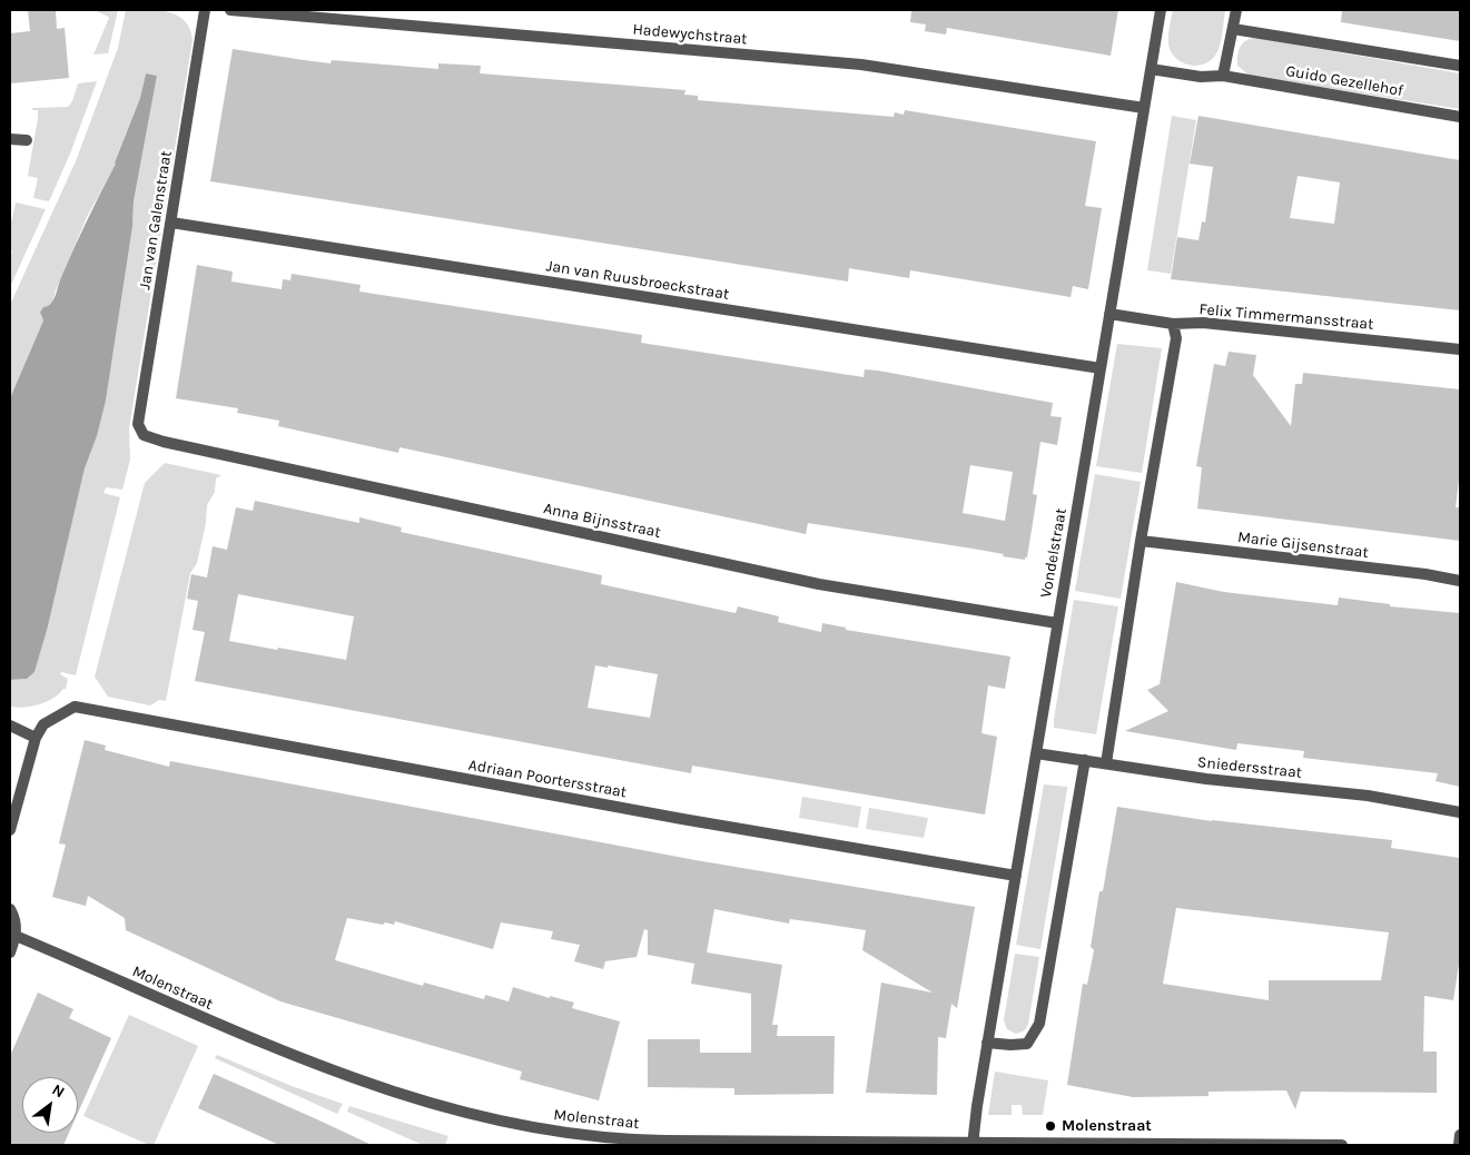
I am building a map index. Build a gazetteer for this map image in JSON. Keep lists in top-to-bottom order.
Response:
{
  "streets": {
    "street": [
      "Hadewychstraat",
      "Guido Gezellehof",
      "Jan van Galenstraat",
      "Jan van Ruusbroeckstraat",
      "Felix Timmermansstraat",
      "Anna Bijnsstraat",
      "Marie Gijsenstraat",
      "Vondelstraat",
      "Sniedersstraat",
      "Adriaan Poortersstraat",
      "Molenstraat"
    ]
  },
  "crossings": [
    ["Hadewychstraat", "Vondelstraat"],
    ["Jan van Galenstraat", "Jan van Ruusbroeckstraat"],
    ["Jan van Galenstraat", "Anna Bijnsstraat"],
    ["Jan van Ruusbroeckstraat", "Vondelstraat"],
    ["Felix Timmermansstraat", "Vondelstraat"],
    ["Anna Bijnsstraat", "Vondelstraat"],
    ["Vondelstraat", "Sniedersstraat"],
    ["Vondelstraat", "Adriaan Poortersstraat"],
    ["Vondelstraat", "Molenstraat"]
  ],
  "places": ["Molenstraat"],
  "north": "top right"
}
